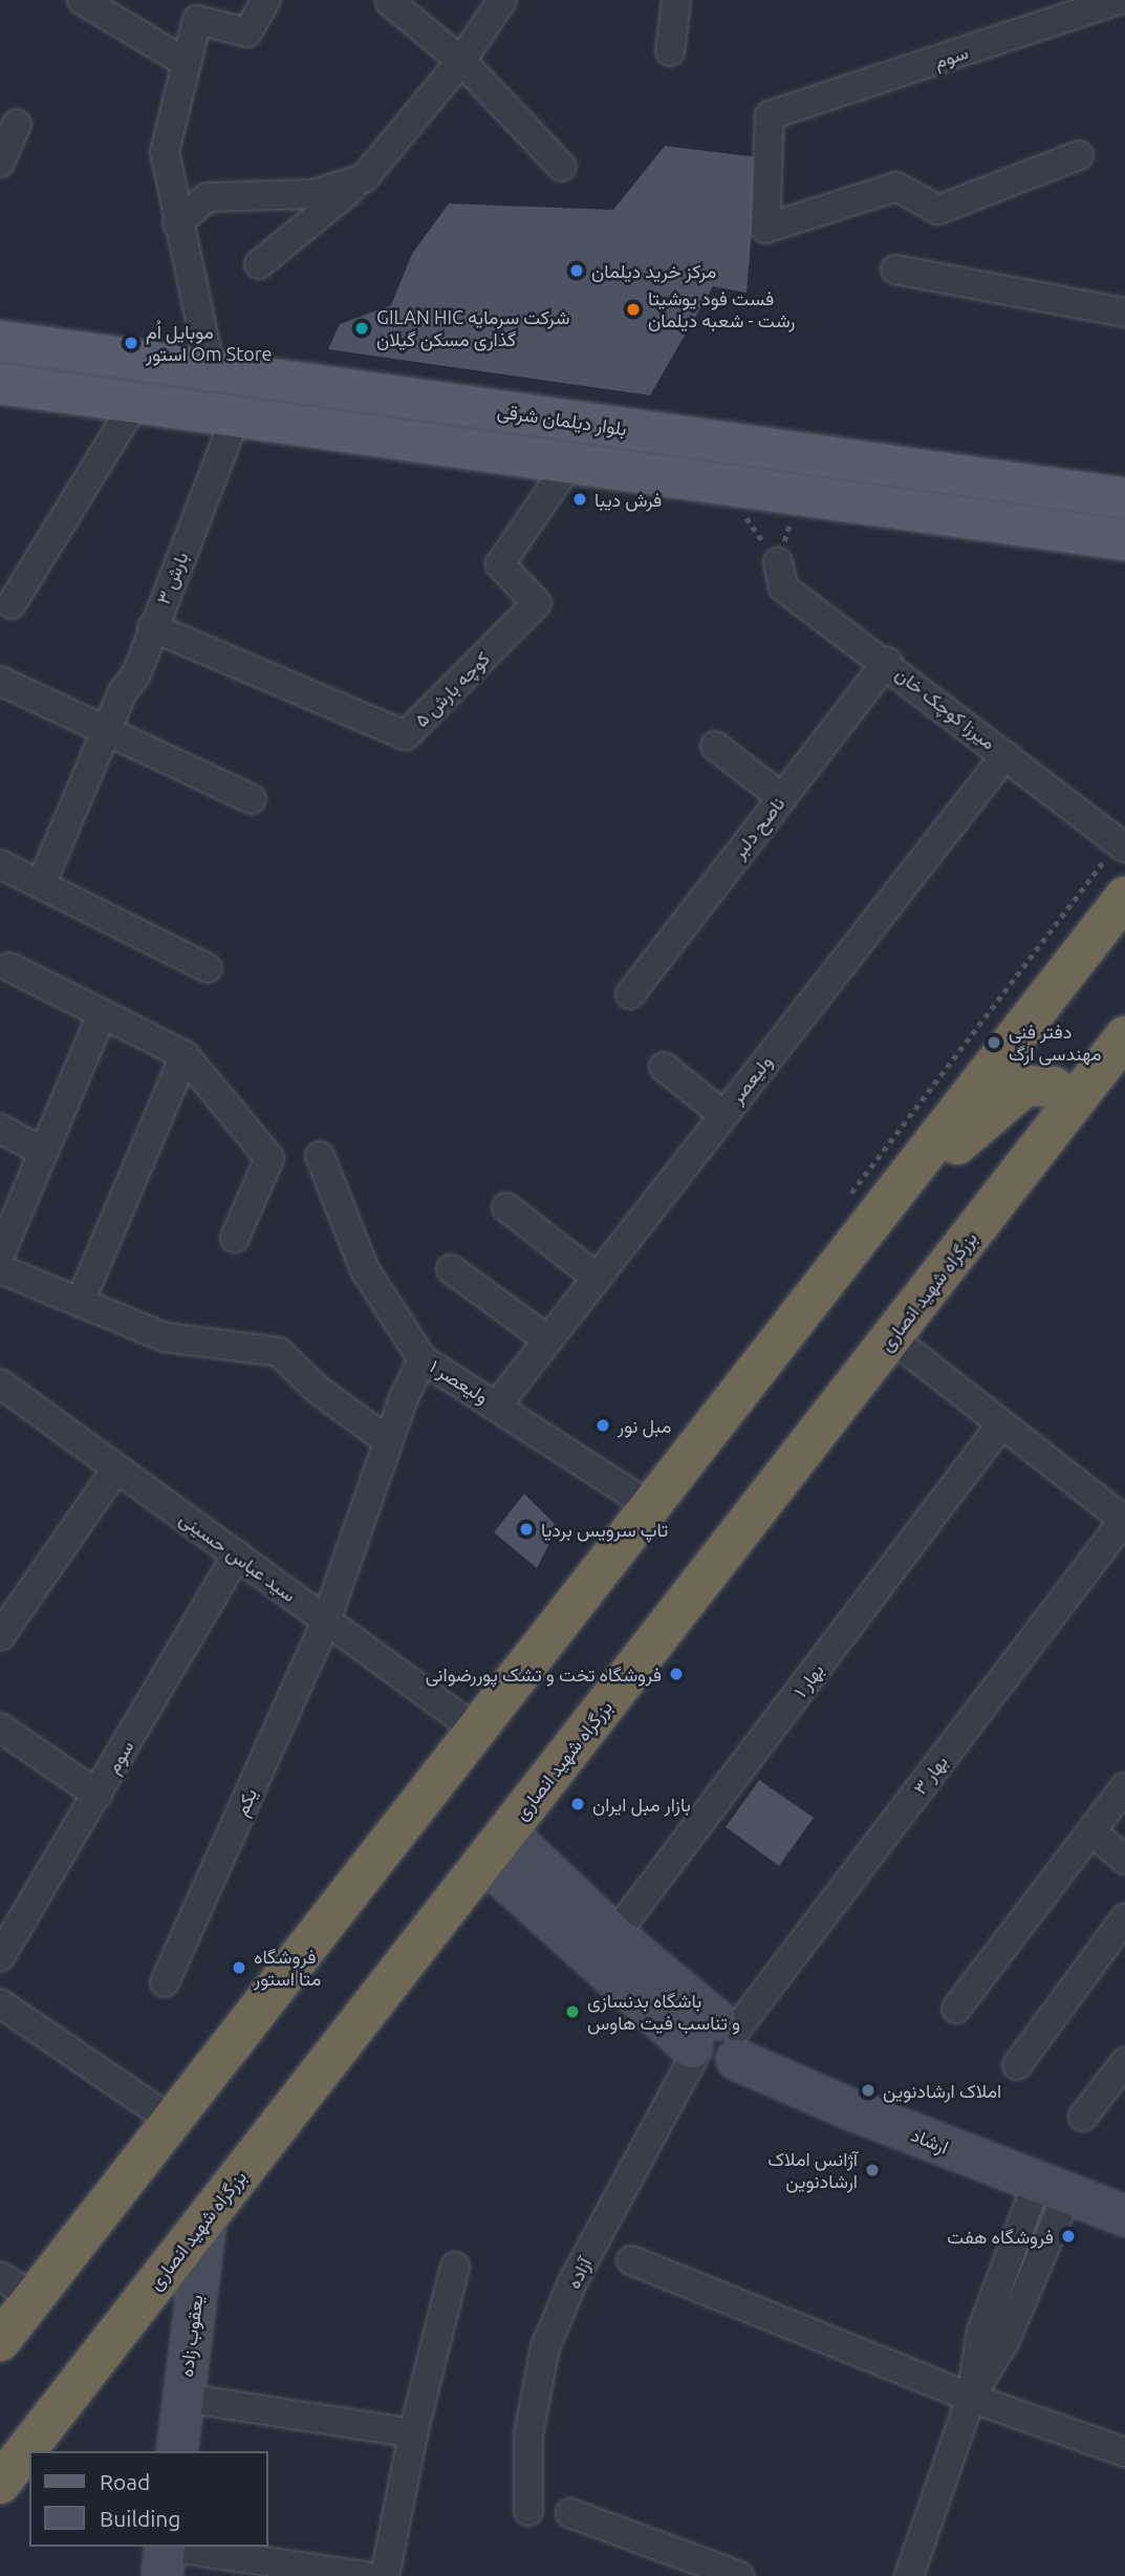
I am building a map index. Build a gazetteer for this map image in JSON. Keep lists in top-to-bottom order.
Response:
{
  "streets": {
    "highway": ["بزرگراه شهید انصاری"],
    "main road": ["بلوار دیلمان شرقی", "ارشاد", "یعقوب زاده"],
    "street": [
      "سوم",
      "بارش ۳",
      "کوچه بارش ۵",
      "میرزا کوچک خان",
      "ناصح دلبر",
      "ولیعصر",
      "ولیعصر ۱",
      "سید عباس حسینی",
      "بهار ۱",
      "بهار ۳",
      "یکم",
      "آزاده"
    ]
  },
  "crossings": [
    ["سوم", "سید عباس حسینی"],
    ["بارش ۳", "کوچه بارش ۵"],
    ["میرزا کوچک خان", "ناصح دلبر"],
    ["میرزا کوچک خان", "ولیعصر"],
    ["ولیعصر", "ولیعصر ۱"],
    ["بزرگراه شهید انصاری", "ارشاد"],
    ["بزرگراه شهید انصاری", "یعقوب زاده"],
    ["ولیعصر ۱", "یکم"],
    ["سید عباس حسینی", "یکم"],
    ["بهار ۱", "ارشاد"],
    ["بهار ۳", "ارشاد"],
    ["بهار ۳", "آزاده"],
    ["ارشاد", "آزاده"]
  ],
  "places": [
    "مرکز خرید دیلمان",
    "فست فود یوشیتا رشت - شعبه دیلمان",
    "GILAN HIC شرکت سرمایه گذاری مسکن گیلان",
    "موبایل اُم استور Om Store",
    "فرش دیبا",
    "دفتر فنی مهندسی ارگ",
    "مبل نور",
    "تاپ سرویس بردیا",
    "فروشگاه تخت و تشک پوررضوانی",
    "بازار مبل ایران",
    "فروشگاه متا استور",
    "باشگاه بدنسازی و تناسب فیت هاوس",
    "املاک ارشادنوین",
    "آژانس املاک ارشادنوین",
    "فروشگاه هفت"
  ],
  "legend": ["Road", "Building"]
}
